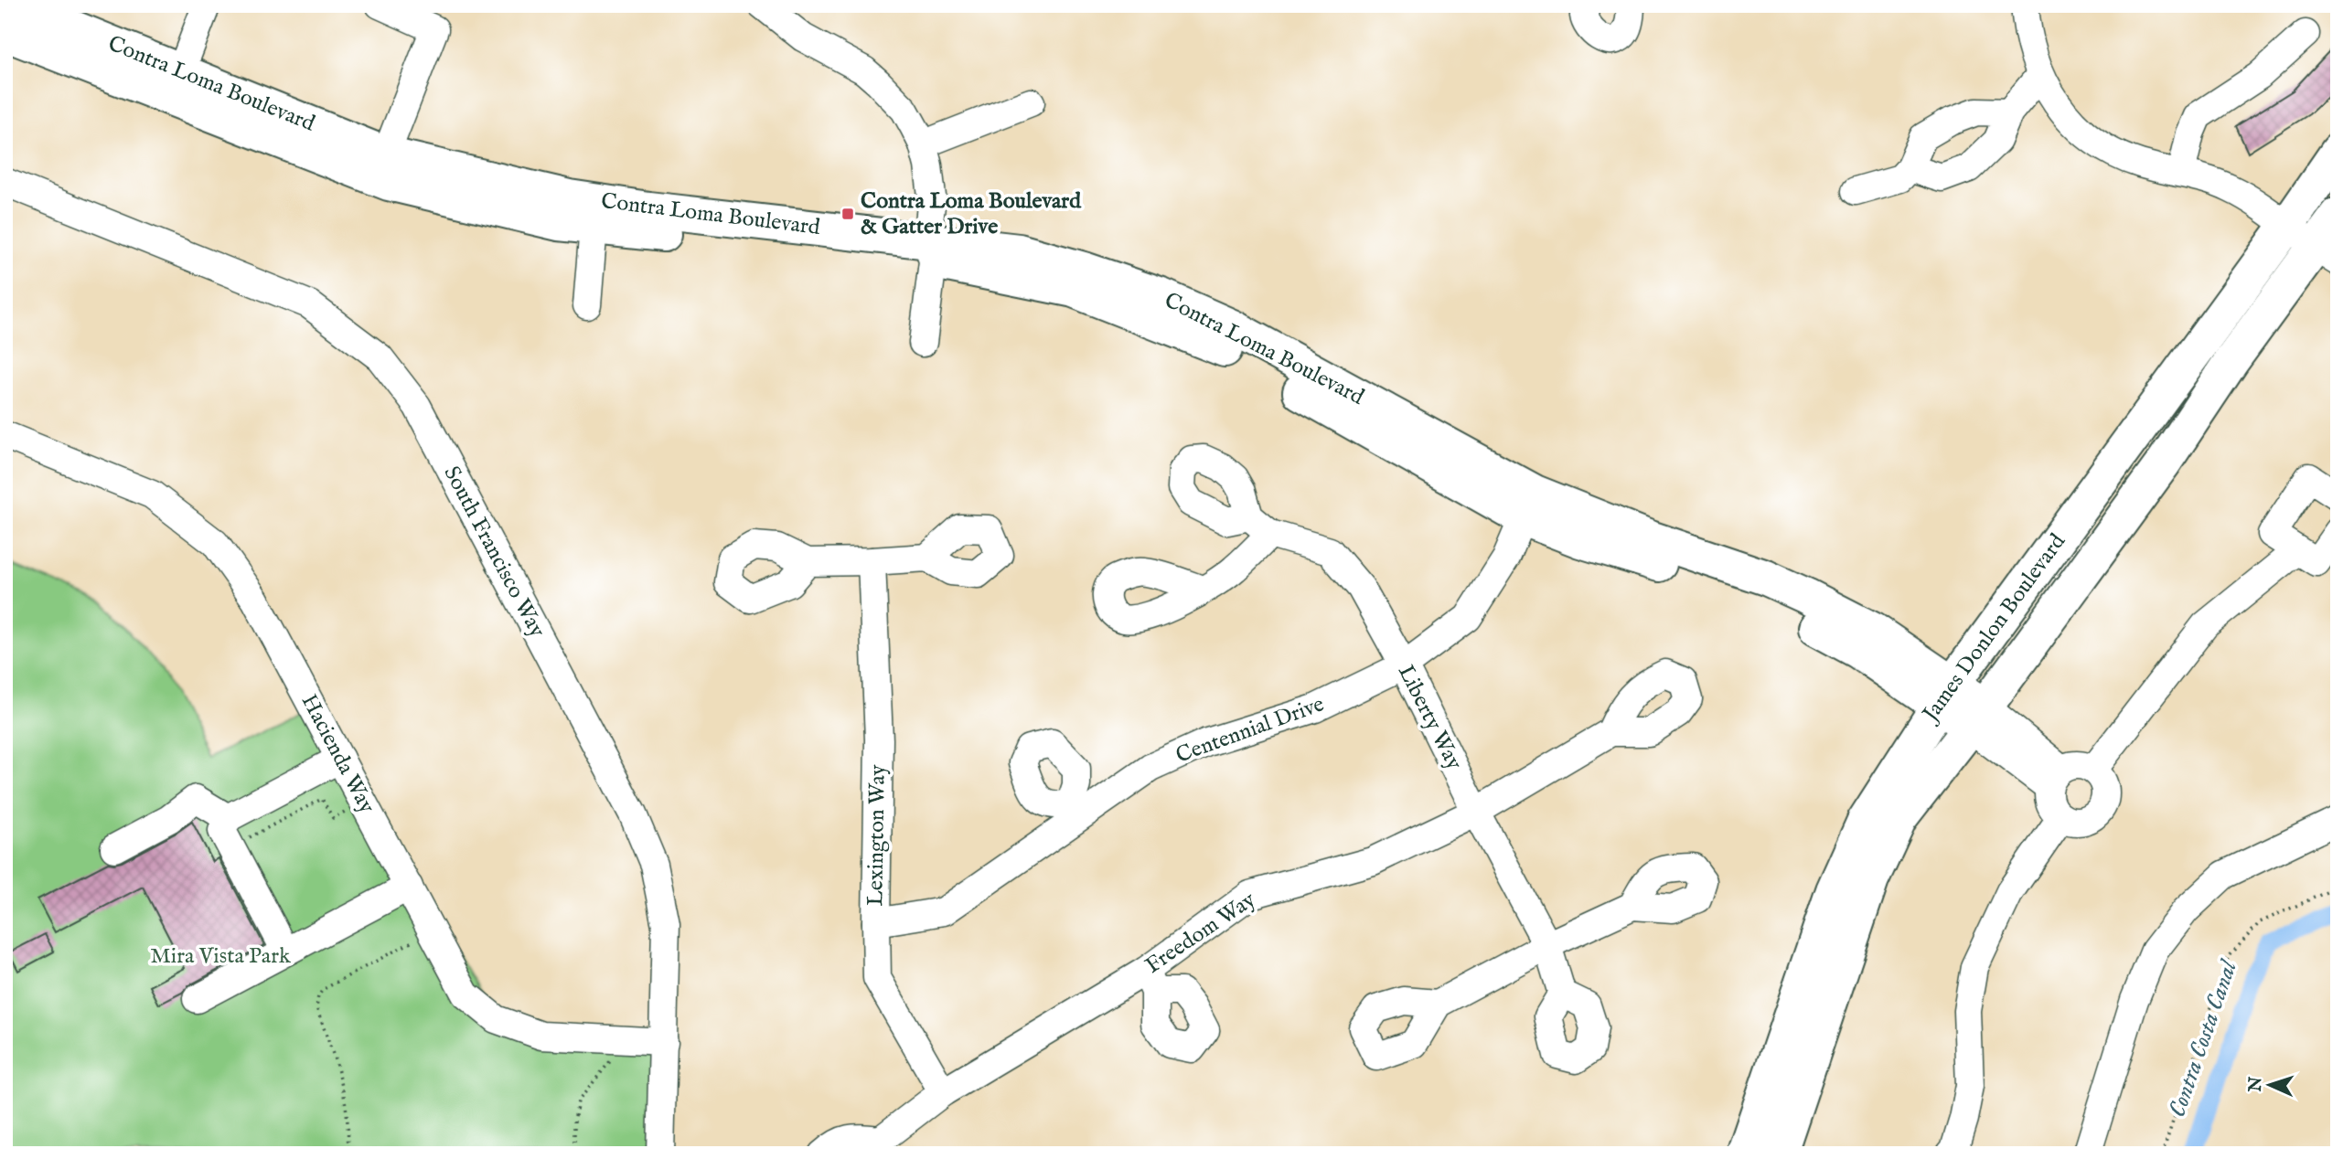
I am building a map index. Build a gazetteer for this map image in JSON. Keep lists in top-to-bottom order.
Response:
{
  "streets": {
    "main road": ["Contra Loma Boulevard", "James Donlon Boulevard"],
    "street": [
      "South Francisco Way",
      "Liberty Way",
      "Centennial Drive",
      "Hacienda Way",
      "Lexington Way",
      "Freedom Way"
    ]
  },
  "crossings": [
    ["Contra Loma Boulevard", "James Donlon Boulevard"],
    ["Contra Loma Boulevard", "Centennial Drive"],
    ["South Francisco Way", "Hacienda Way"],
    ["Liberty Way", "Centennial Drive"],
    ["Liberty Way", "Freedom Way"],
    ["Centennial Drive", "Lexington Way"],
    ["Lexington Way", "Freedom Way"]
  ],
  "water": ["Contra Costa Canal"],
  "parks": ["Mira Vista Park"],
  "places": {
    "transit": ["Contra Loma Boulevard & Gatter Drive"]
  },
  "north": "left"
}
